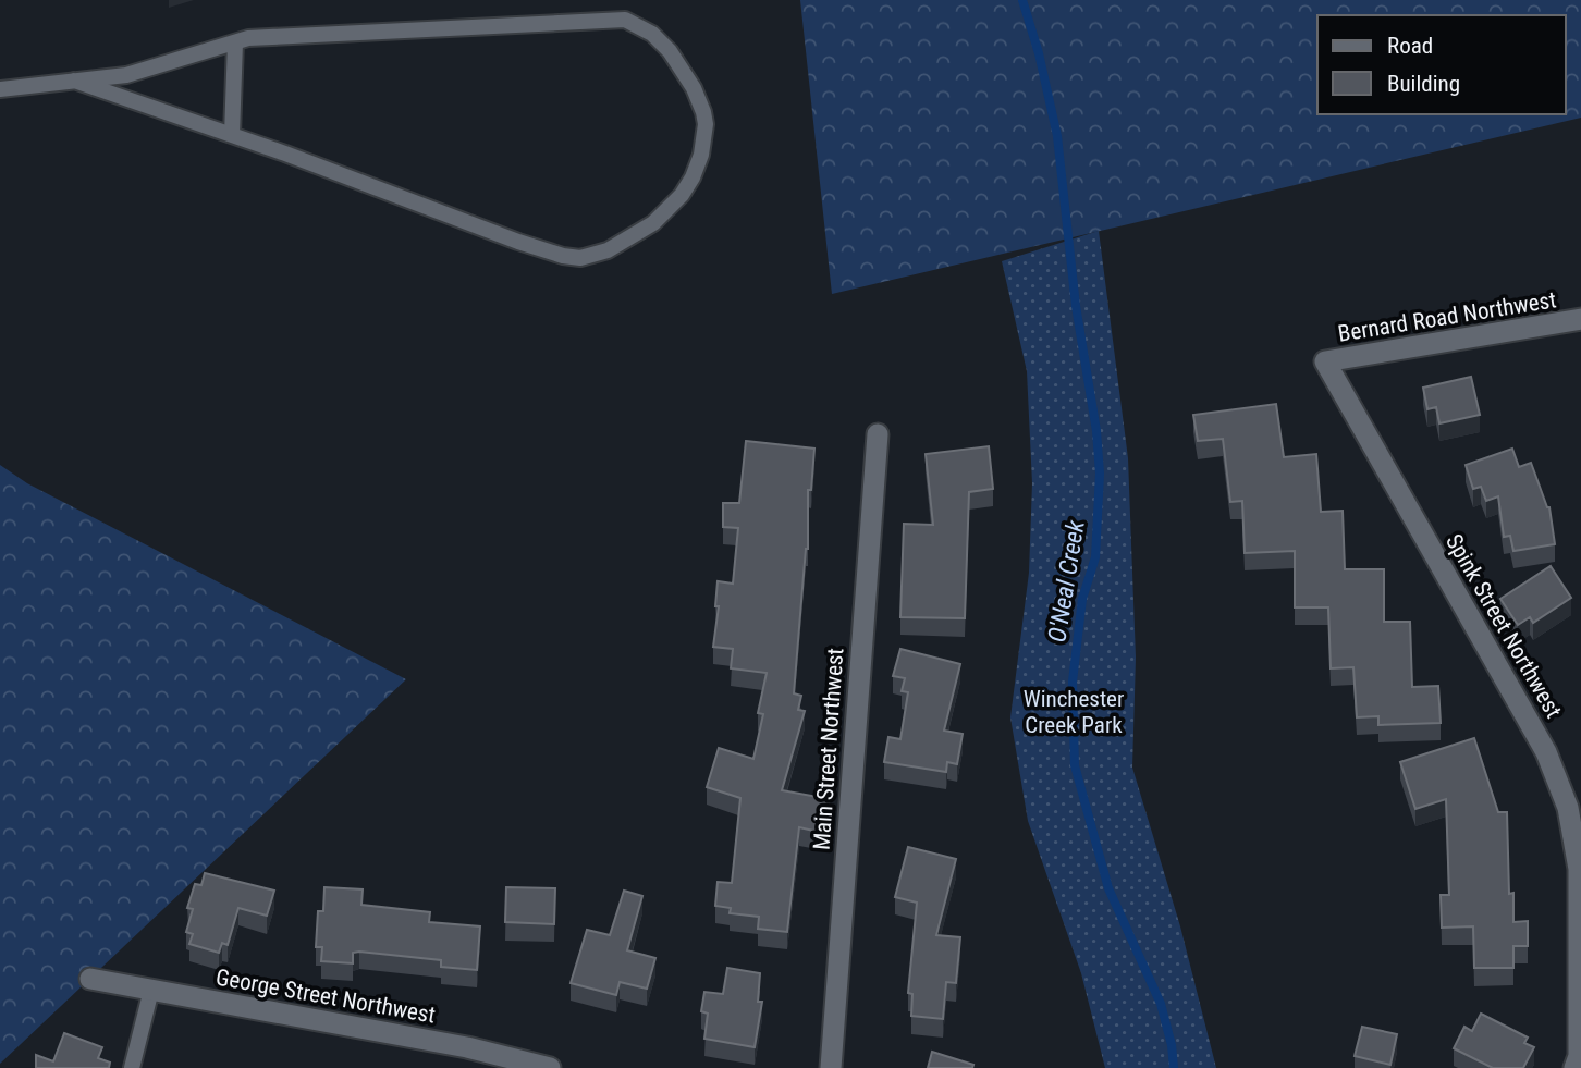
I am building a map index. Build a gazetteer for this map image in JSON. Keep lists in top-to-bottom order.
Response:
{
  "streets": {
    "street": [
      "Bernard Road Northwest",
      "Spink Street Northwest",
      "Main Street Northwest",
      "George Street Northwest"
    ]
  },
  "crossings": [
    ["Bernard Road Northwest", "Spink Street Northwest"]
  ],
  "water": ["O'Neal Creek"],
  "parks": ["Winchester Creek Park"],
  "legend": ["Road", "Building"]
}
